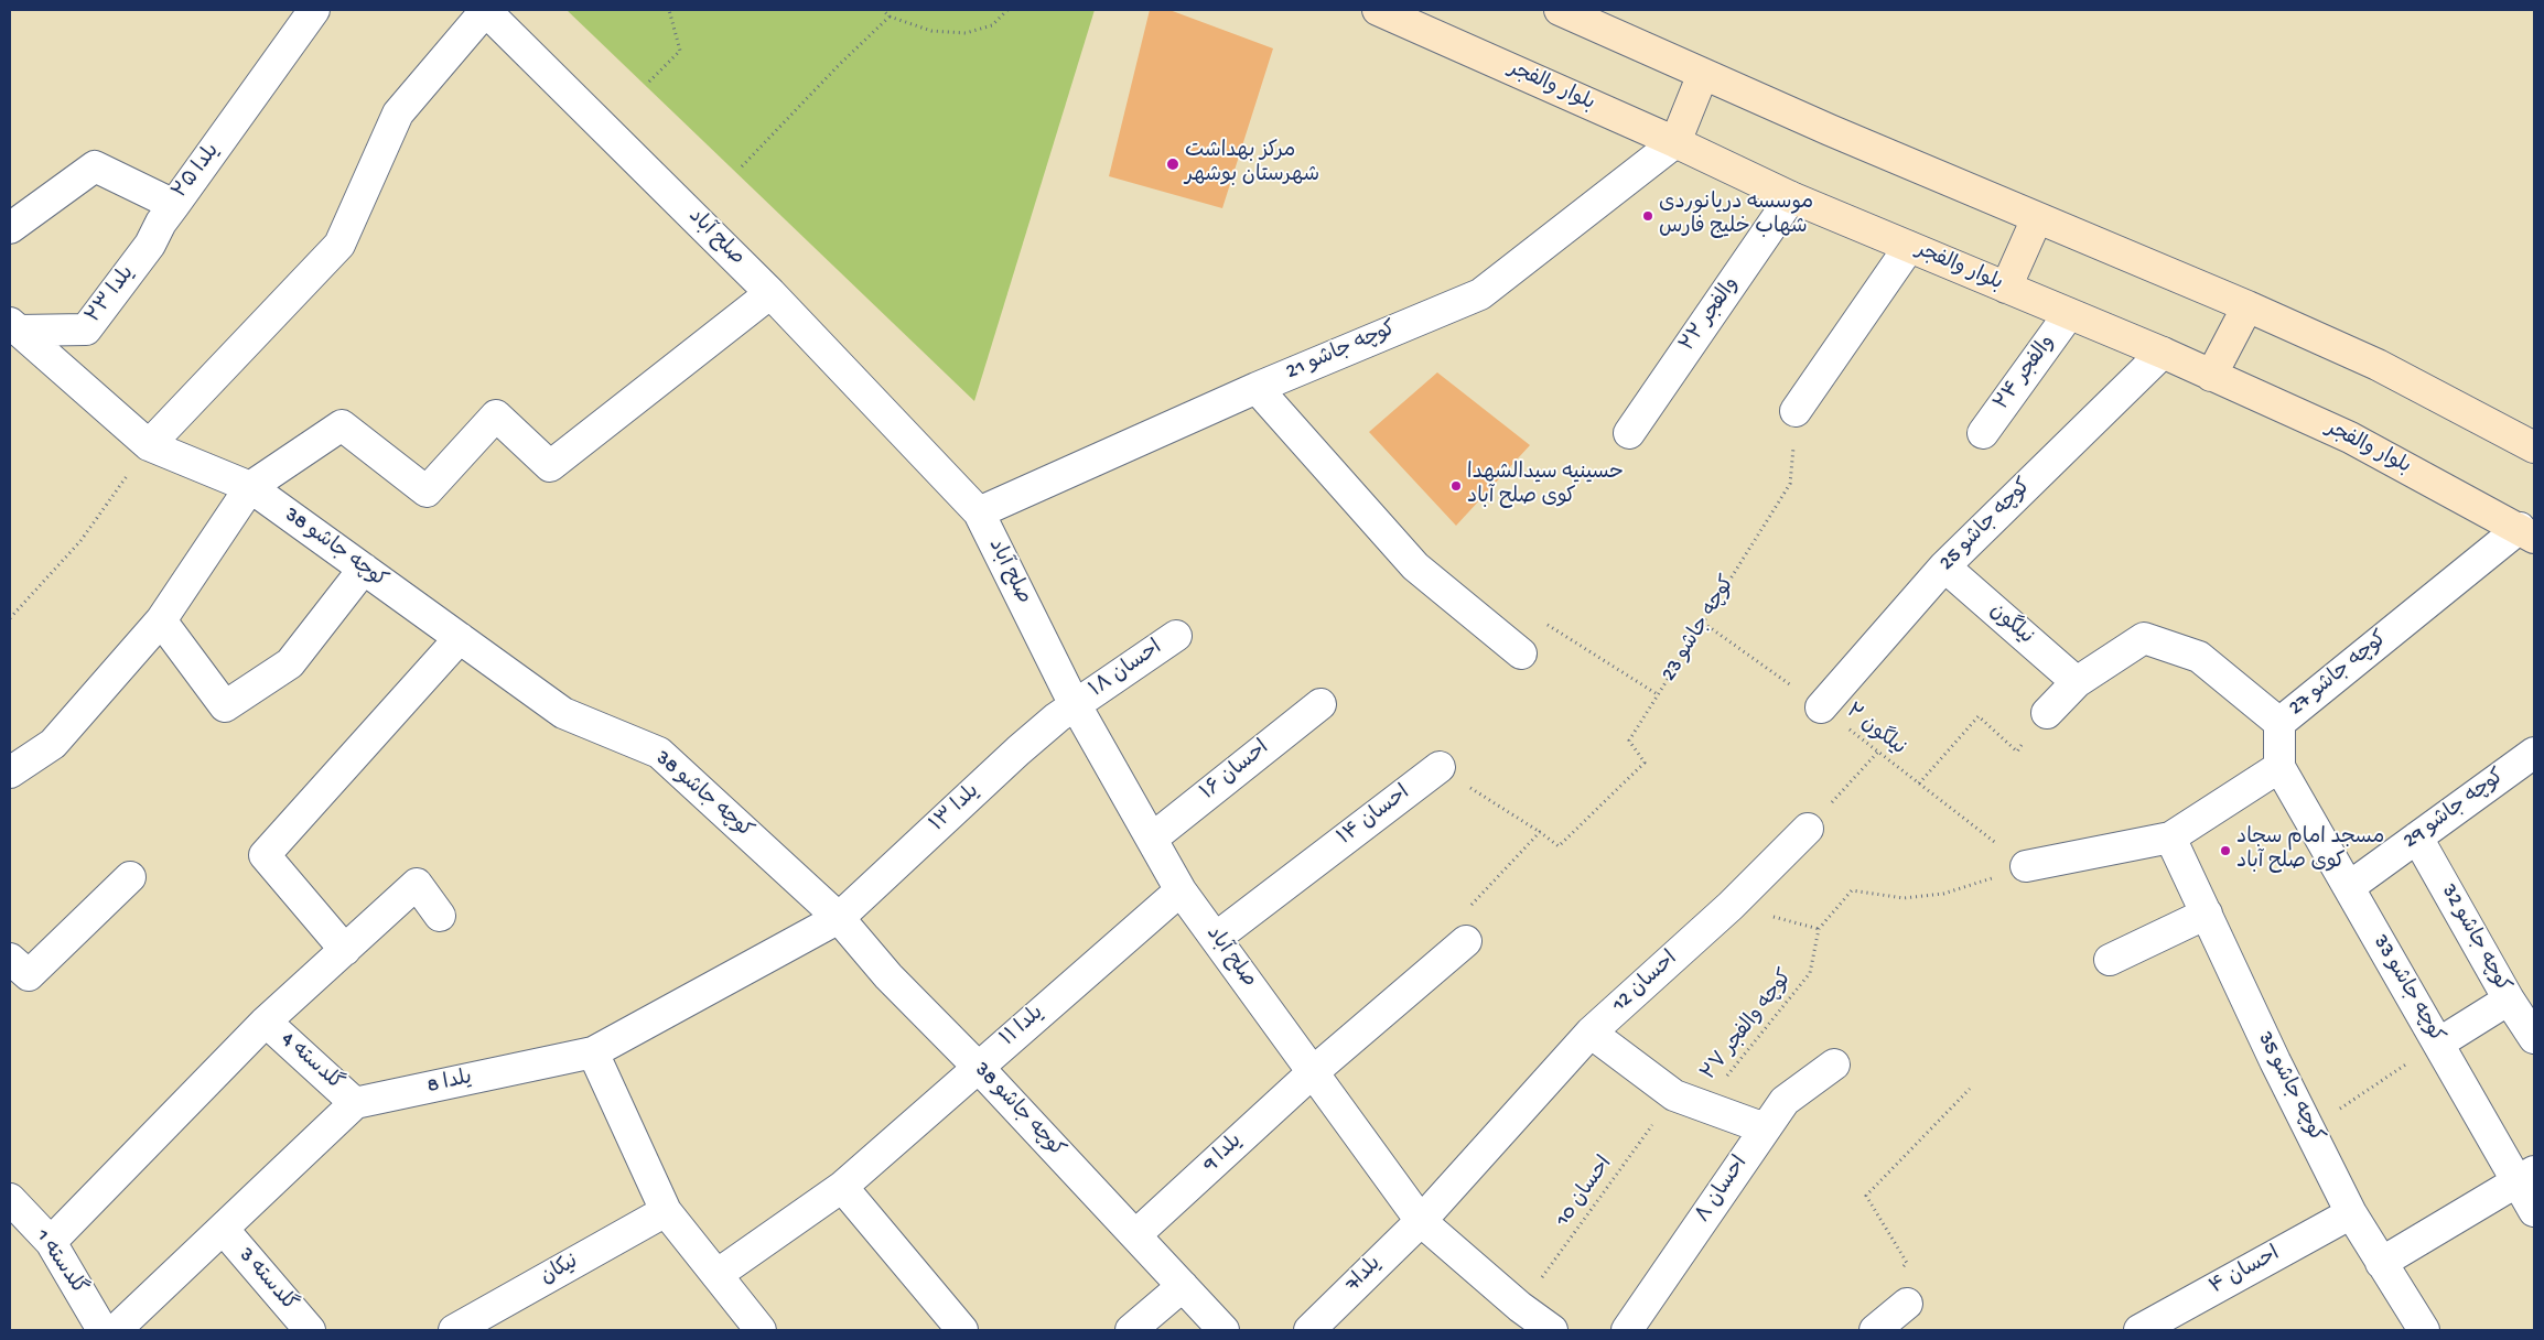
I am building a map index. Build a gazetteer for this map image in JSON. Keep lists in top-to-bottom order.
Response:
{
  "streets": {
    "street": [
      "بلوار والفجر",
      "یلدا ۲۵",
      "صلح آباد",
      "یلدا ۲۳",
      "والفجر ۲۲",
      "کوچه جاشو 21",
      "والفجر ۲۴",
      "کوچه جاشو 25",
      "کوچه جاشو 38",
      "نیلگون",
      "احسان ۱۸",
      "کوچه جاشو 27",
      "احسان ۱۶",
      "یلدا ۱۳",
      "کوچه جاشو 29",
      "احسان ۱۴",
      "کوچه جاشو 32",
      "احسان 12",
      "کوچه جاشو 33",
      "یلدا ۱۱",
      "گلدسته 4",
      "یلدا 8",
      "کوچه جاشو 35",
      "یلدا 9",
      "احسان ۸",
      "گلدسته 1",
      "نیکان",
      "احسان ۴",
      "یلدا7",
      "گلدسته 3"
    ],
    "path": [
      "کوچه جاشو 23",
      "نیلگون ۲",
      "کوچه والفجر ۲۷",
      "احسان 10"
    ]
  },
  "crossings": [
    ["بلوار والفجر", "والفجر ۲۲"],
    ["بلوار والفجر", "کوچه جاشو 21"],
    ["بلوار والفجر", "والفجر ۲۴"],
    ["بلوار والفجر", "کوچه جاشو 25"],
    ["بلوار والفجر", "کوچه جاشو 27"],
    ["یلدا ۲۵", "یلدا ۲۳"],
    ["صلح آباد", "کوچه جاشو 21"],
    ["صلح آباد", "احسان ۱۸"],
    ["صلح آباد", "احسان ۱۶"],
    ["صلح آباد", "یلدا ۱۳"],
    ["صلح آباد", "احسان ۱۴"],
    ["صلح آباد", "احسان 12"],
    ["صلح آباد", "یلدا ۱۱"],
    ["صلح آباد", "یلدا 9"],
    ["صلح آباد", "احسان 10"],
    ["صلح آباد", "یلدا7"],
    ["یلدا ۲۳", "کوچه جاشو 38"],
    ["کوچه جاشو 25", "نیلگون"],
    ["کوچه جاشو 25", "نیلگون ۲"],
    ["کوچه جاشو 38", "یلدا ۱۳"],
    ["کوچه جاشو 38", "یلدا ۱۱"],
    ["کوچه جاشو 38", "یلدا 8"],
    ["کوچه جاشو 38", "یلدا 9"],
    ["کوچه جاشو 23", "نیلگون ۲"],
    ["احسان ۱۸", "یلدا ۱۳"],
    ["کوچه جاشو 27", "کوچه جاشو 33"],
    ["نیلگون ۲", "کوچه والفجر ۲۷"],
    ["یلدا ۱۳", "یلدا 8"],
    ["کوچه جاشو 29", "کوچه جاشو 32"],
    ["کوچه جاشو 29", "کوچه جاشو 33"],
    ["احسان 12", "یلدا7"],
    ["گلدسته 4", "یلدا 8"],
    ["کوچه جاشو 35", "احسان ۴"]
  ],
  "places": [
    "مرکز بهداشت شهرستان بوشهر",
    "موسسه دریانوردی شهاب خلیج فارس",
    "حسینیه سیدالشهدا کوی صلح آباد",
    "مسجد امام سجاد کوی صلح آباد"
  ]
}
